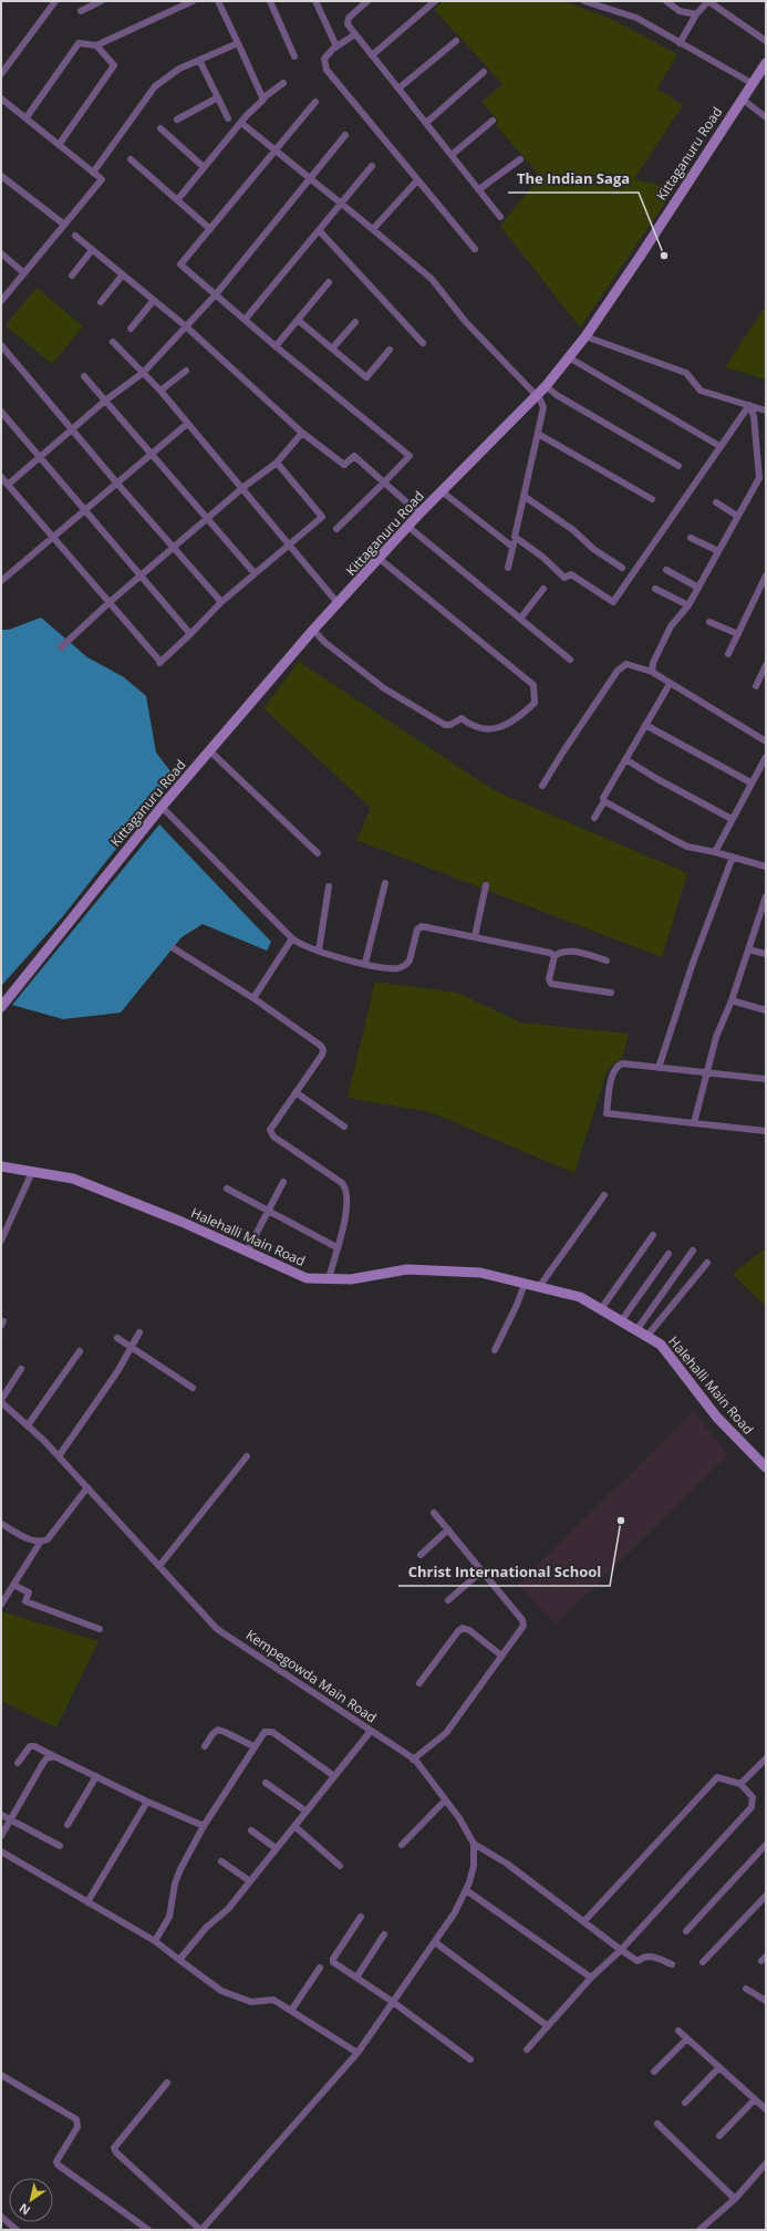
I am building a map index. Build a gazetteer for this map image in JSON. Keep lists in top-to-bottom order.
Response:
{
  "streets": {
    "street": ["Kittaganuru Road", "Halehalli Main Road", "Kempegowda Main Road"]
  },
  "places": ["The Indian Saga", "Christ International School"],
  "north": "bottom left"
}
